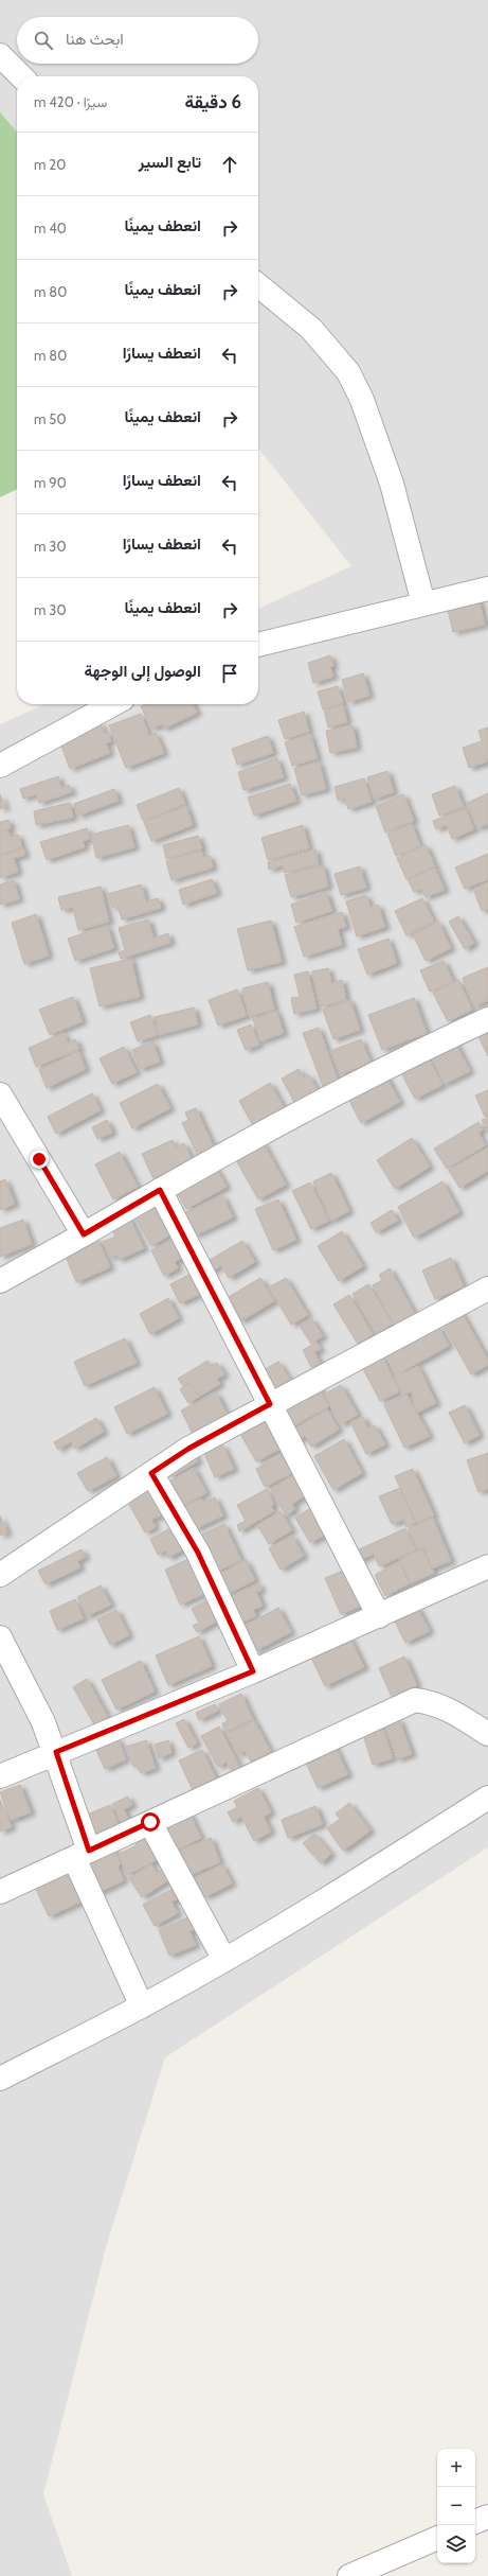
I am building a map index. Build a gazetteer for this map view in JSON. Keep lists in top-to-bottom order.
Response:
{
  "page": {
    "search": "ابحث هنا",
    "heading": ["6 دقيقة", "سيرًا · 420 m"],
    "list": [
      ["تابع السير", "20 m"],
      ["انعطف يمينًا", "40 m"],
      ["انعطف يمينًا", "80 m"],
      ["انعطف يسارًا", "80 m"],
      ["انعطف يمينًا", "50 m"],
      ["انعطف يسارًا", "90 m"],
      ["انعطف يسارًا", "30 m"],
      ["انعطف يمينًا", "30 m"],
      "الوصول إلى الوجهة"
    ],
    "map_buttons": ["+", "−"]
  }
}
